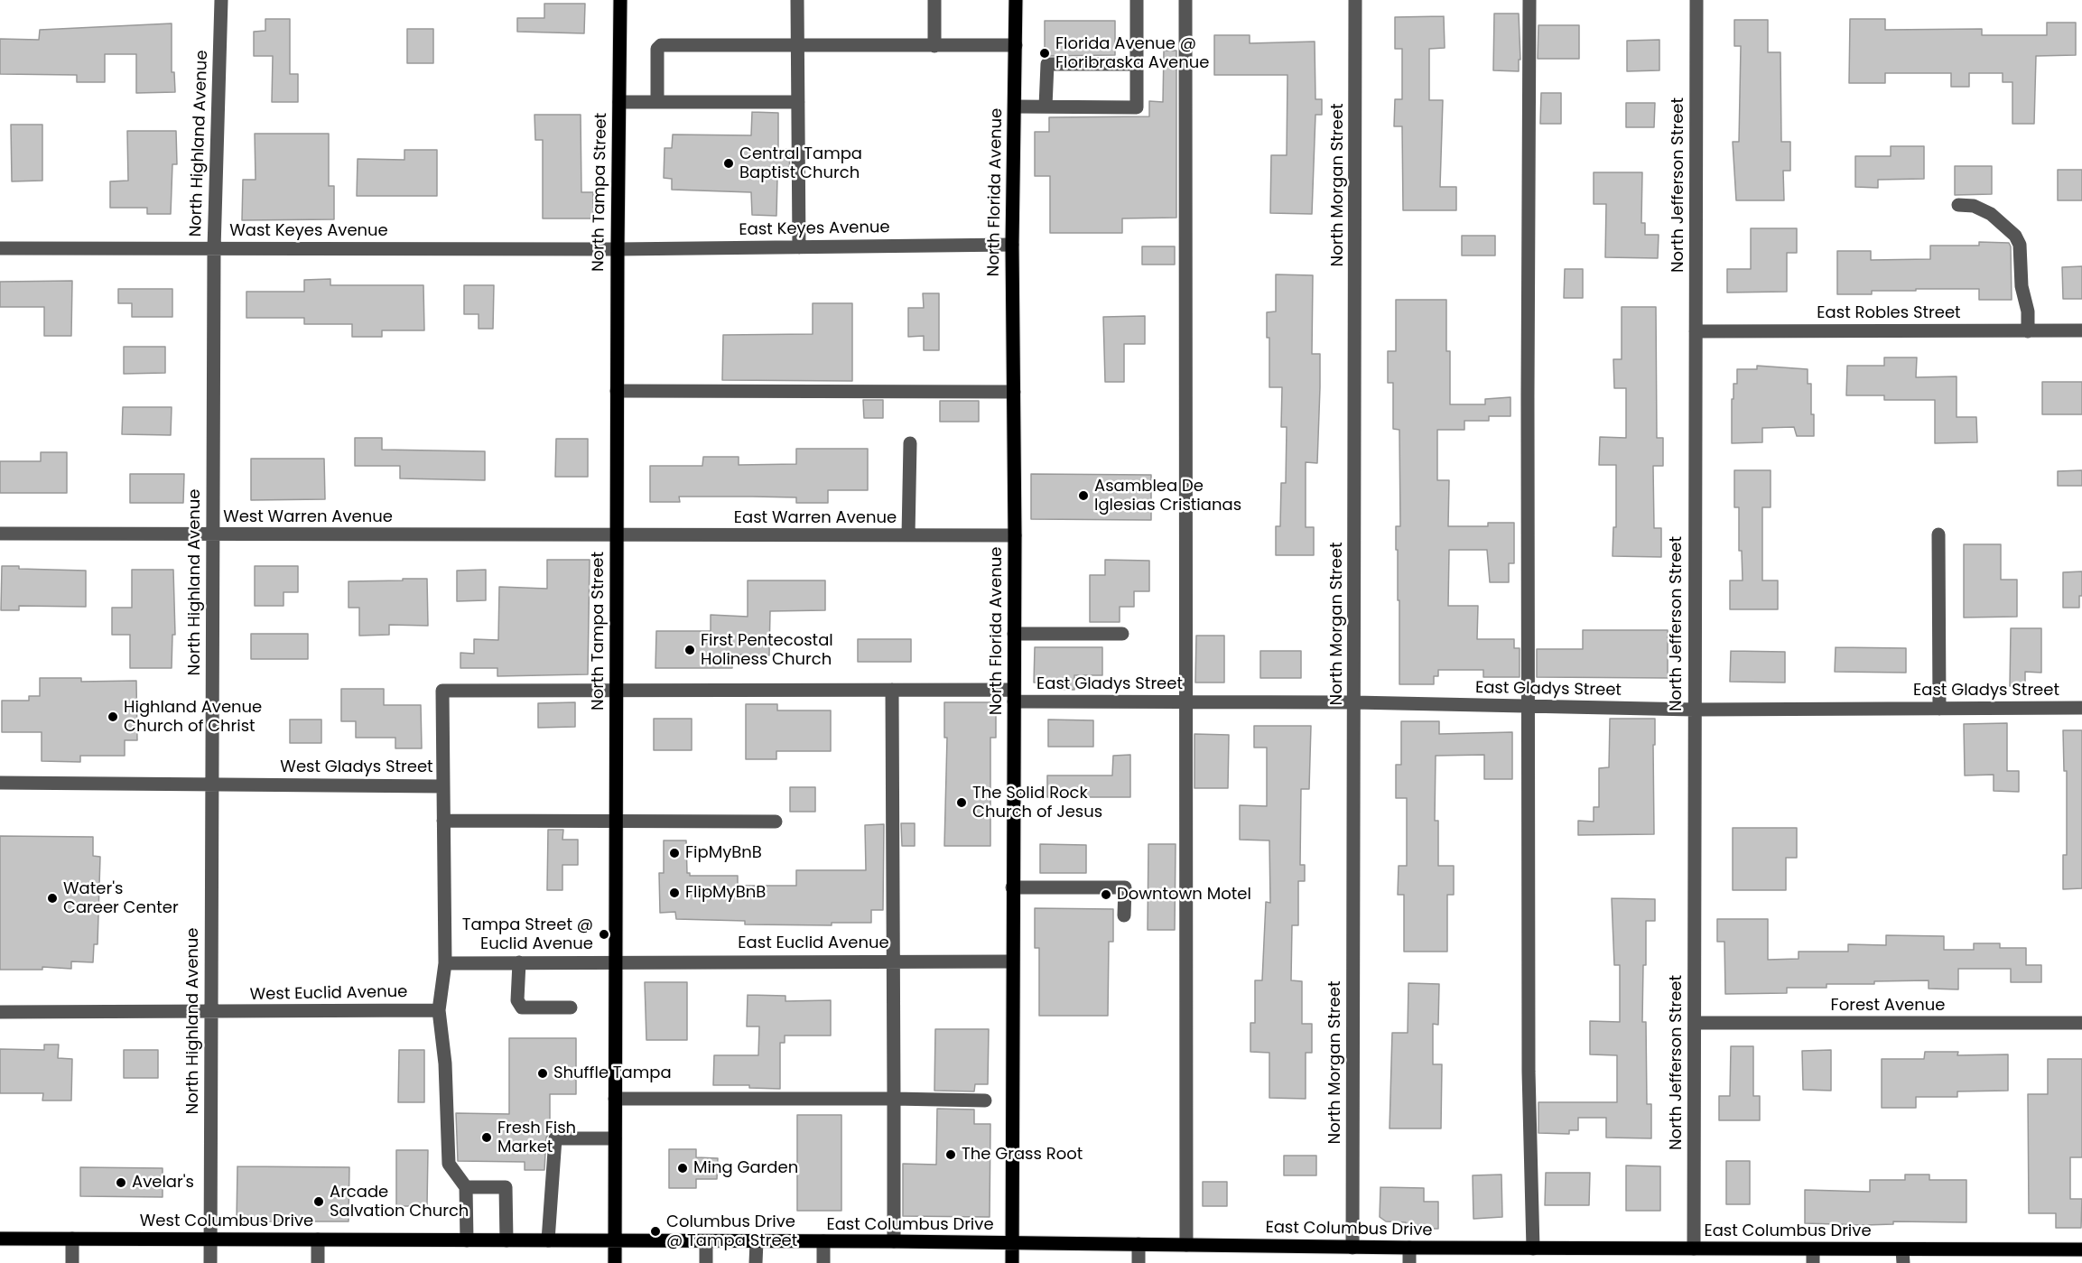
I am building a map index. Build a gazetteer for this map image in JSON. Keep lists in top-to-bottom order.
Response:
{
  "streets": {
    "main road": [
      "North Tampa Street",
      "North Florida Avenue",
      "West Columbus Drive",
      "East Columbus Drive"
    ],
    "street": [
      "North Highland Avenue",
      "North Morgan Street",
      "North Jefferson Street",
      "East Keyes Avenue",
      "Wast Keyes Avenue",
      "East Robles Street",
      "West Warren Avenue",
      "East Warren Avenue",
      "East Gladys Street",
      "West Gladys Street",
      "East Euclid Avenue",
      "West Euclid Avenue",
      "Forest Avenue"
    ]
  },
  "crossings": [
    ["North Highland Avenue", "Wast Keyes Avenue"],
    ["North Highland Avenue", "West Warren Avenue"],
    ["North Highland Avenue", "West Gladys Street"],
    ["North Highland Avenue", "West Euclid Avenue"],
    ["North Highland Avenue", "West Columbus Drive"],
    ["North Morgan Street", "East Gladys Street"],
    ["North Morgan Street", "East Columbus Drive"],
    ["North Jefferson Street", "East Robles Street"],
    ["North Jefferson Street", "East Gladys Street"],
    ["North Jefferson Street", "Forest Avenue"],
    ["North Jefferson Street", "East Columbus Drive"],
    ["North Tampa Street", "East Keyes Avenue"],
    ["North Tampa Street", "Wast Keyes Avenue"],
    ["North Tampa Street", "West Warren Avenue"],
    ["North Tampa Street", "East Warren Avenue"],
    ["North Tampa Street", "East Gladys Street"],
    ["North Tampa Street", "West Gladys Street"],
    ["North Tampa Street", "East Euclid Avenue"],
    ["North Tampa Street", "West Columbus Drive"],
    ["North Tampa Street", "East Columbus Drive"],
    ["North Florida Avenue", "East Keyes Avenue"],
    ["North Florida Avenue", "East Warren Avenue"],
    ["North Florida Avenue", "East Gladys Street"],
    ["North Florida Avenue", "East Euclid Avenue"],
    ["North Florida Avenue", "East Columbus Drive"],
    ["East Keyes Avenue", "Wast Keyes Avenue"],
    ["West Warren Avenue", "East Warren Avenue"],
    ["East Gladys Street", "West Gladys Street"],
    ["West Columbus Drive", "East Columbus Drive"]
  ],
  "places": [
    "Florida Avenue @ Floribraska Avenue",
    "Central Tampa Baptist Church",
    "Asamblea De Iglesias Cristianas",
    "First Pentecostal Holiness Church",
    "Highland Avenue Church of Christ",
    "The Solid Rock Church of Jesus",
    "FipMyBnB",
    "FlipMyBnB",
    "Downtown Motel",
    "Water's Career Center",
    "Tampa Street @ Euclid Avenue",
    "Shuffle Tampa",
    "Fresh Fish Market",
    "The Grass Root",
    "Ming Garden",
    "Avelar's",
    "Arcade Salvation Church",
    "Columbus Drive @ Tampa Street"
  ]
}
